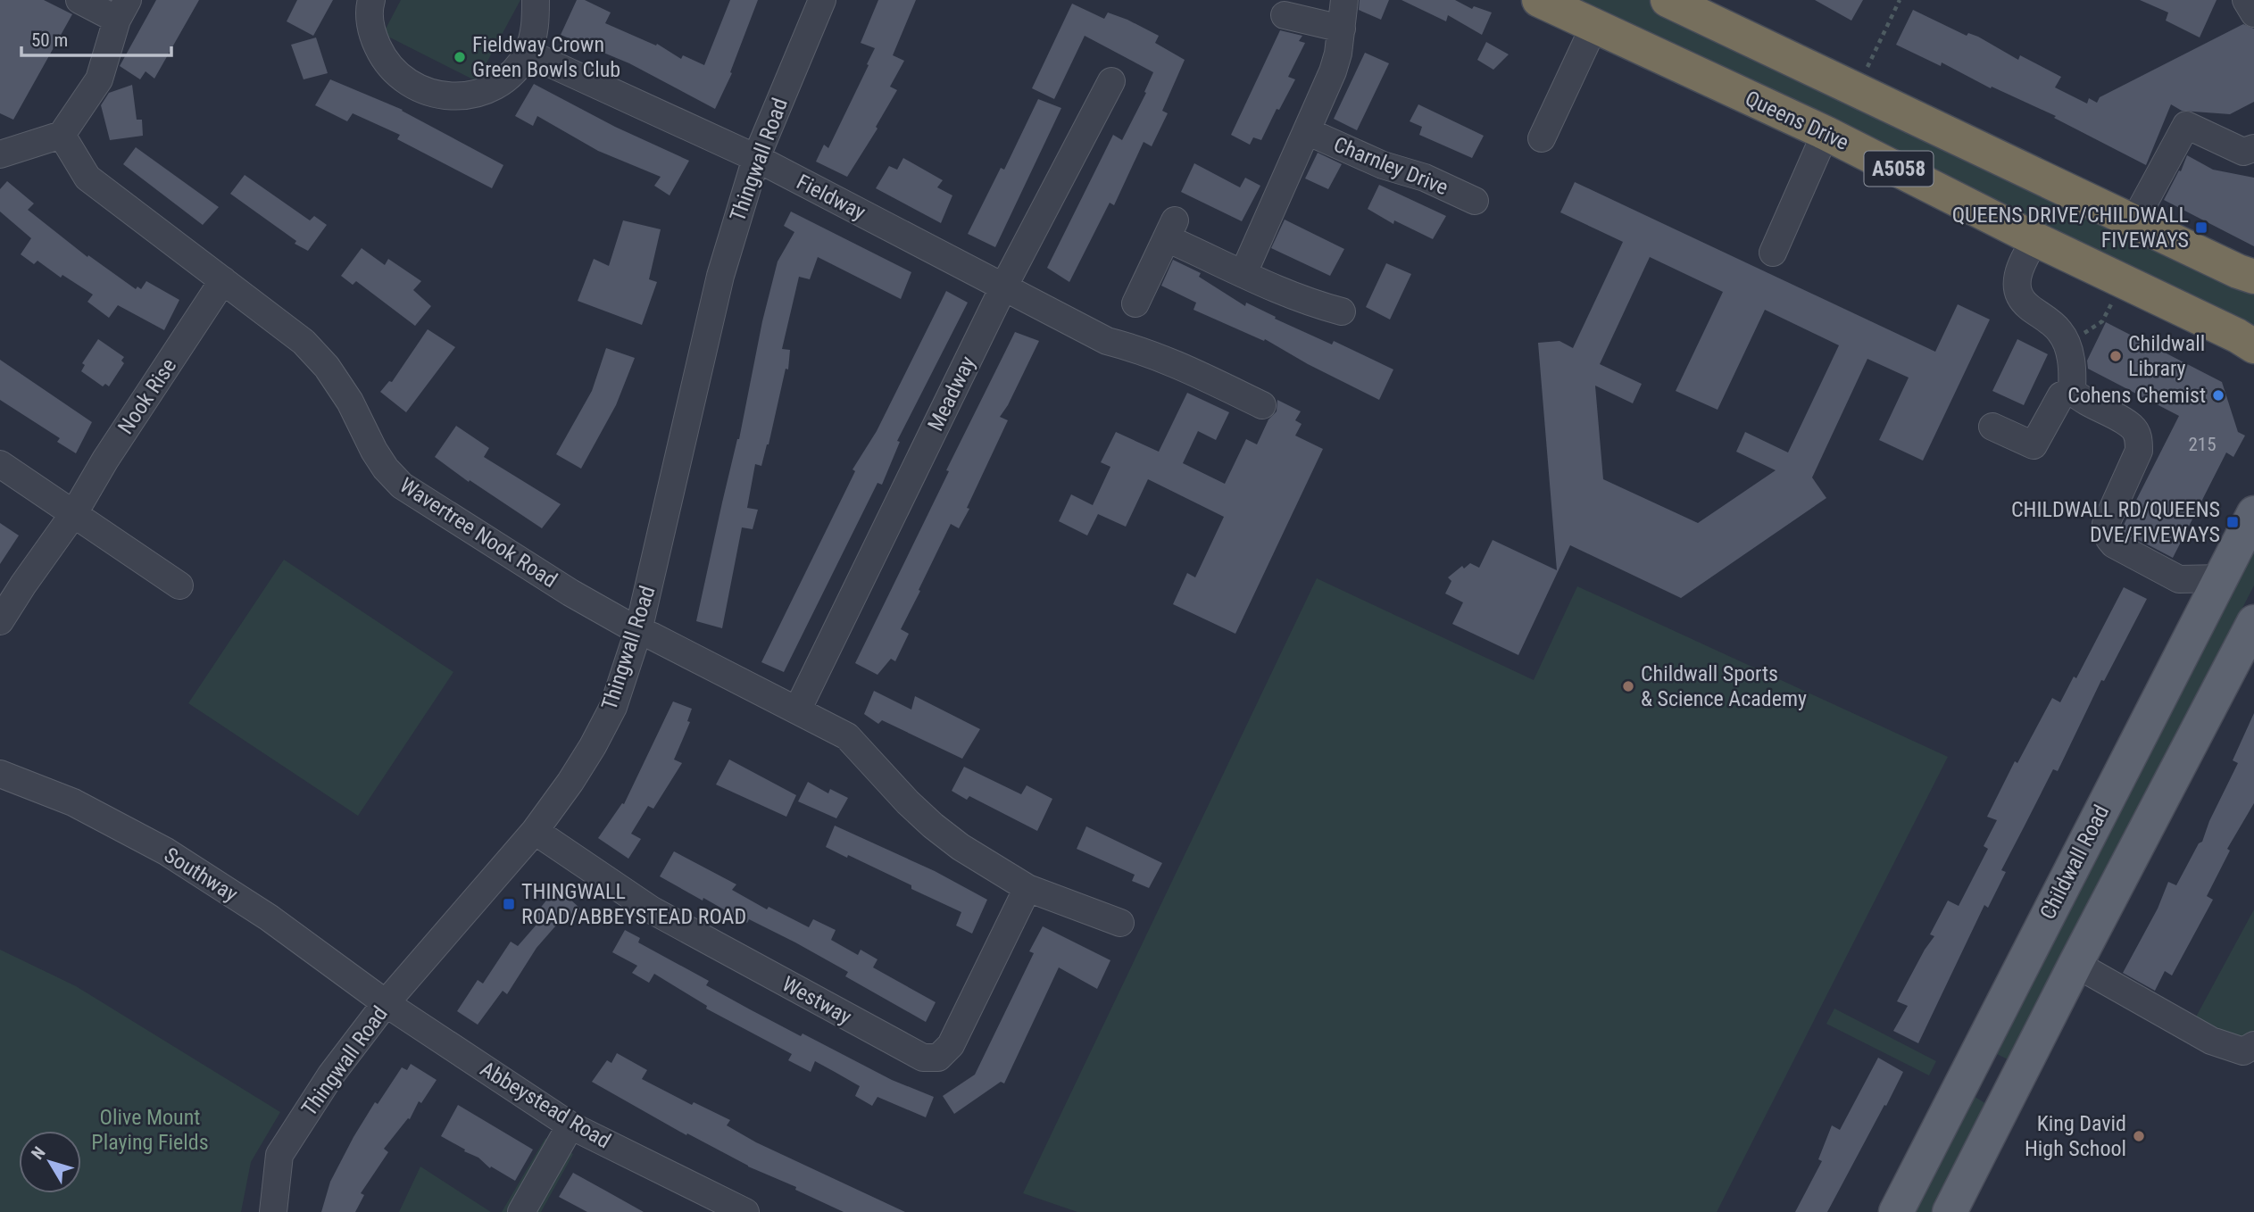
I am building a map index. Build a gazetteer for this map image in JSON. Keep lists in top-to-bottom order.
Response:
{
  "streets": {
    "highway": ["Queens Drive", "A5058"],
    "main road": ["Childwall Road"],
    "street": [
      "Thingwall Road",
      "Charnley Drive",
      "Fieldway",
      "Meadway",
      "Nook Rise",
      "Wavertree Nook Road",
      "Southway",
      "Westway",
      "Abbeystead Road"
    ]
  },
  "crossings": [
    ["Thingwall Road", "Fieldway"],
    ["Thingwall Road", "Wavertree Nook Road"],
    ["Thingwall Road", "Southway"],
    ["Thingwall Road", "Westway"],
    ["Thingwall Road", "Abbeystead Road"],
    ["Fieldway", "Meadway"],
    ["Meadway", "Wavertree Nook Road"],
    ["Nook Rise", "Wavertree Nook Road"],
    ["Wavertree Nook Road", "Westway"],
    ["Southway", "Abbeystead Road"]
  ],
  "parks": ["Olive Mount Playing Fields"],
  "places": {
    "other": [
      "Fieldway Crown Green Bowls Club",
      "Childwall Library",
      "Cohens Chemist",
      "Childwall Sports & Science Academy",
      "King David High School"
    ],
    "transit": ["QUEENS DRIVE/CHILDWALL FIVEWAYS", "CHILDWALL RD/QUEENS DVE/FIVEWAYS", "THINGWALL ROAD/ABBEYSTEAD ROAD"]
  },
  "house_numbers": ["215"],
  "scale_bar": "50 m",
  "north": "top left"
}
